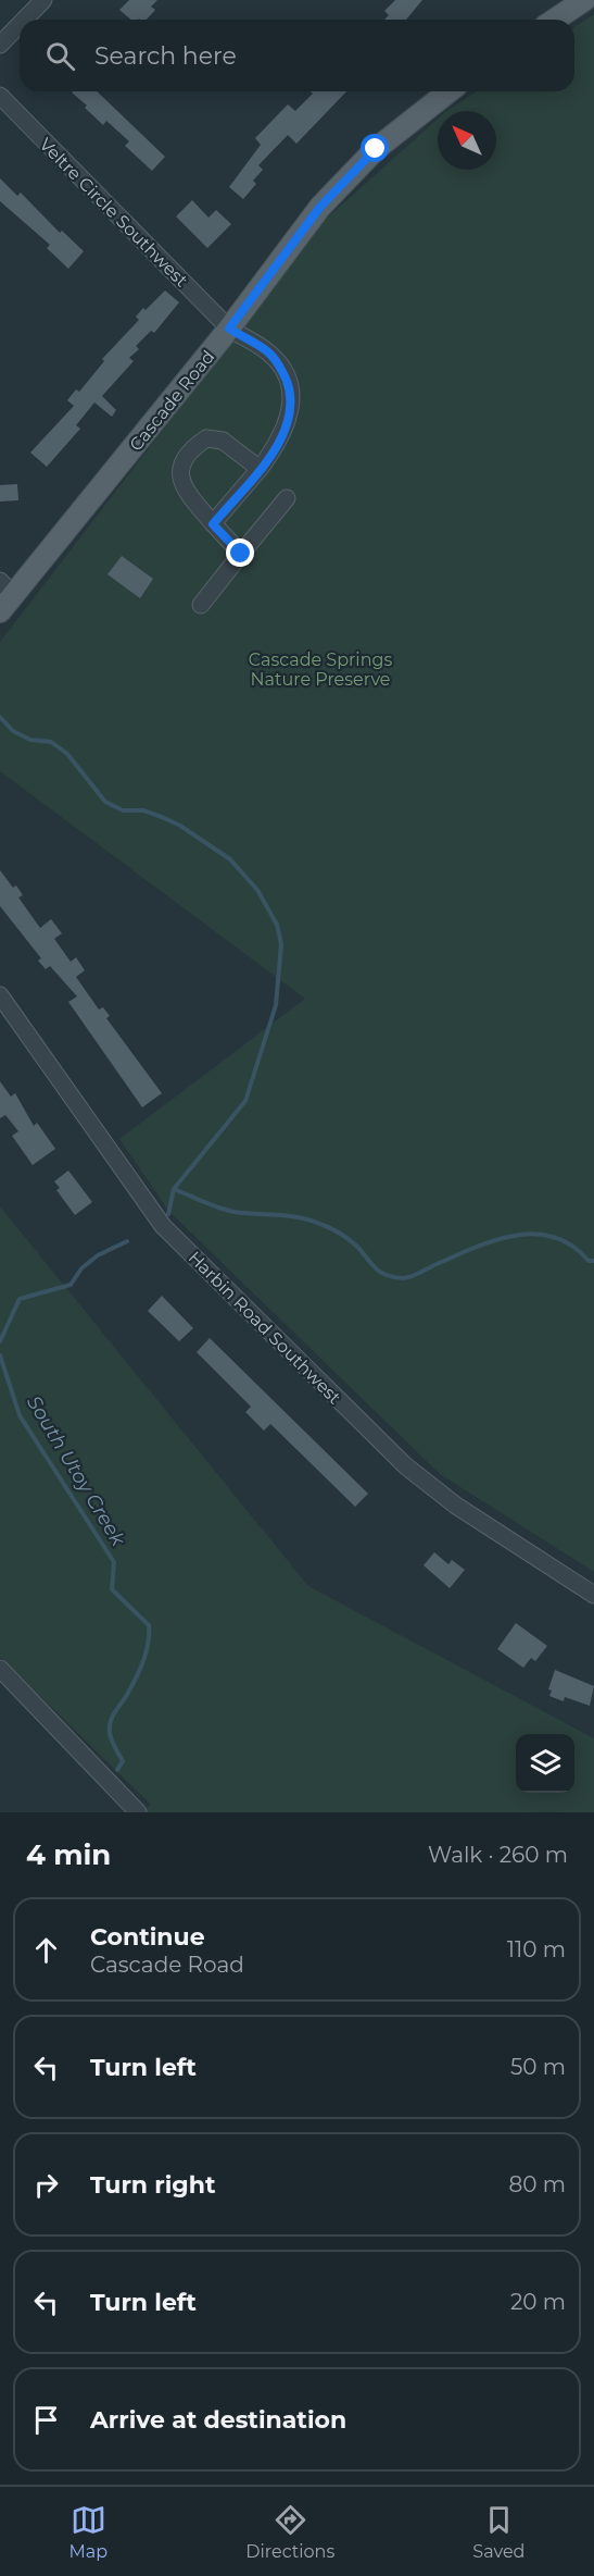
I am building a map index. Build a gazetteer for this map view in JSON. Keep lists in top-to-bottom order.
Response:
{
  "streets": {
    "main road": ["Cascade Road"],
    "street": ["Veltre Circle Southwest", "Harbin Road Southwest"]
  },
  "crossings": [
    ["Veltre Circle Southwest", "Cascade Road"]
  ],
  "water": ["South Utoy Creek"],
  "parks": ["Cascade Springs Nature Preserve"],
  "north": "top left",
  "page": {
    "search": "Search here",
    "heading": ["4 min", "Walk · 260 m"],
    "list": [
      ["Continue", "Cascade Road", "110 m"],
      ["Turn left", "50 m"],
      ["Turn right", "80 m"],
      ["Turn left", "20 m"],
      "Arrive at destination"
    ],
    "nav": ["Map", "Directions", "Saved"]
  }
}
